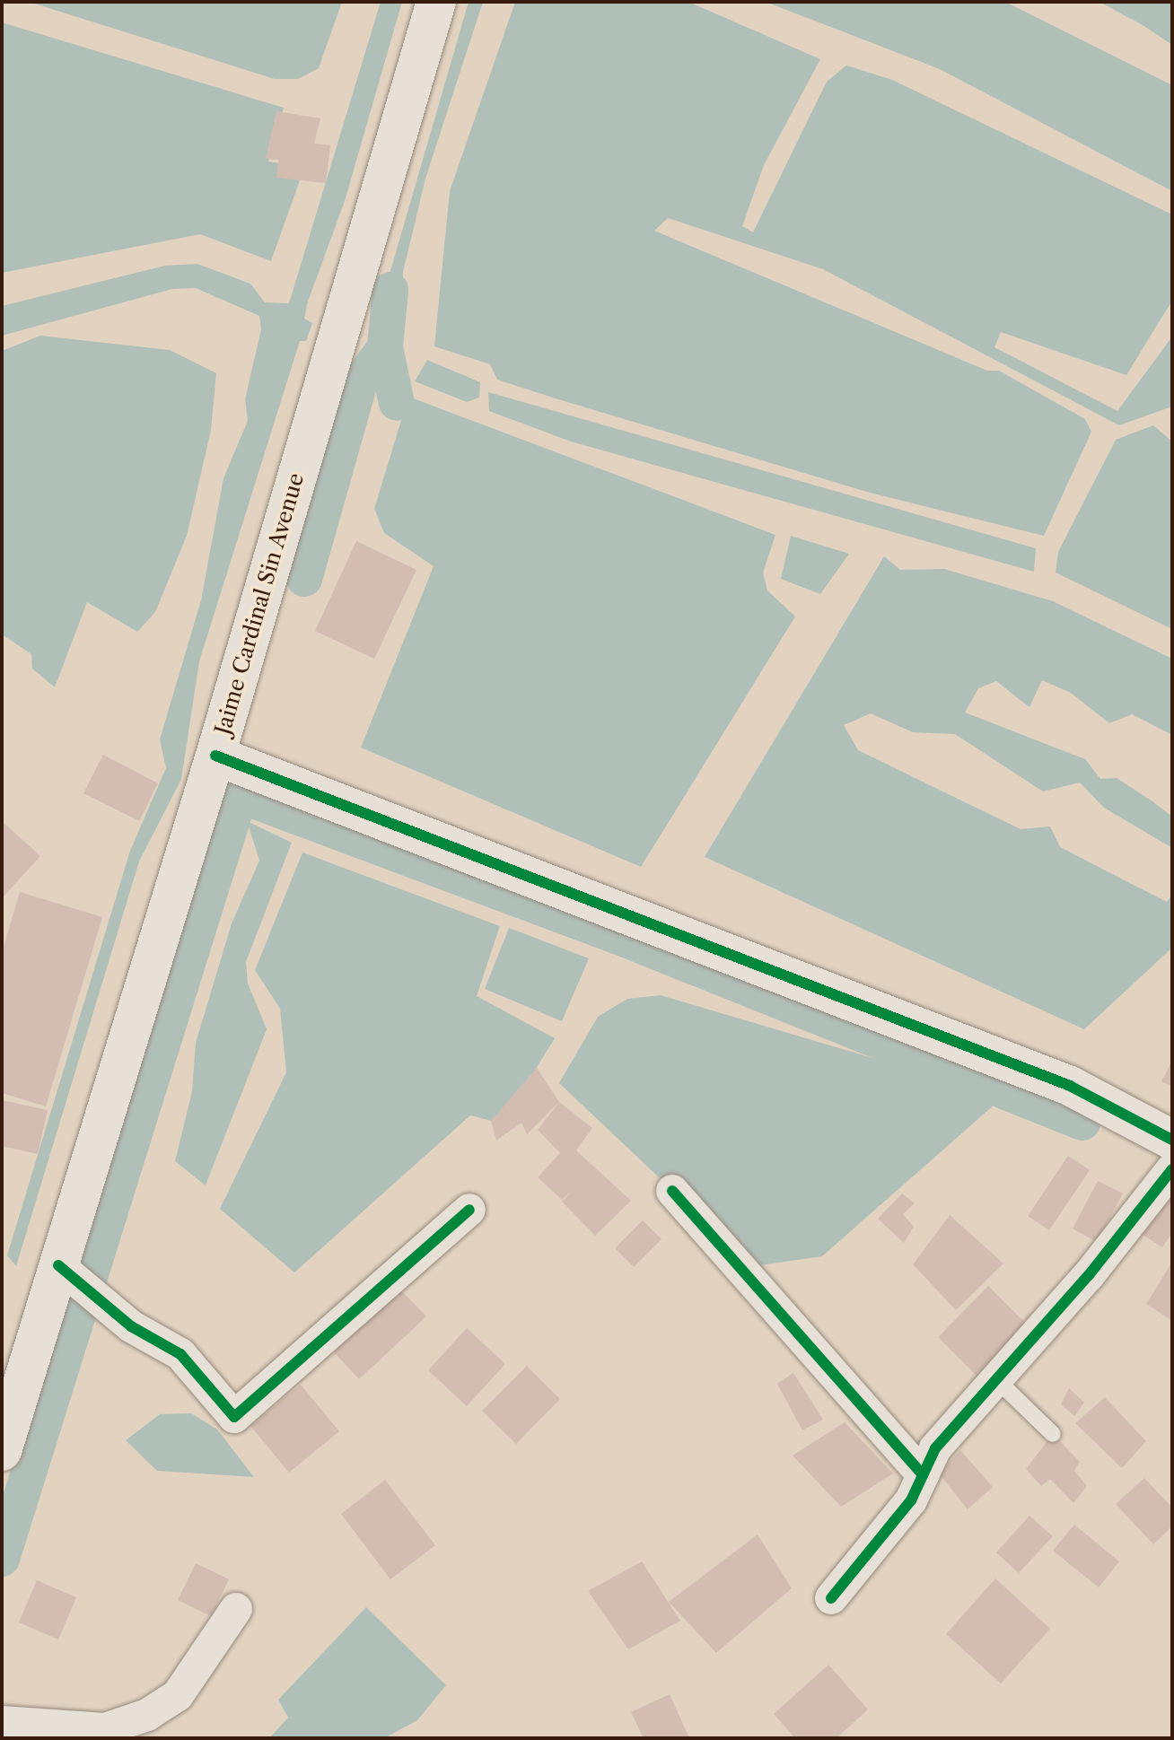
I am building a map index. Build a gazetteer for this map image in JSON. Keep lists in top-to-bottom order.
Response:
{
  "streets": {
    "main road": ["Jaime Cardinal Sin Avenue"]
  }
}
